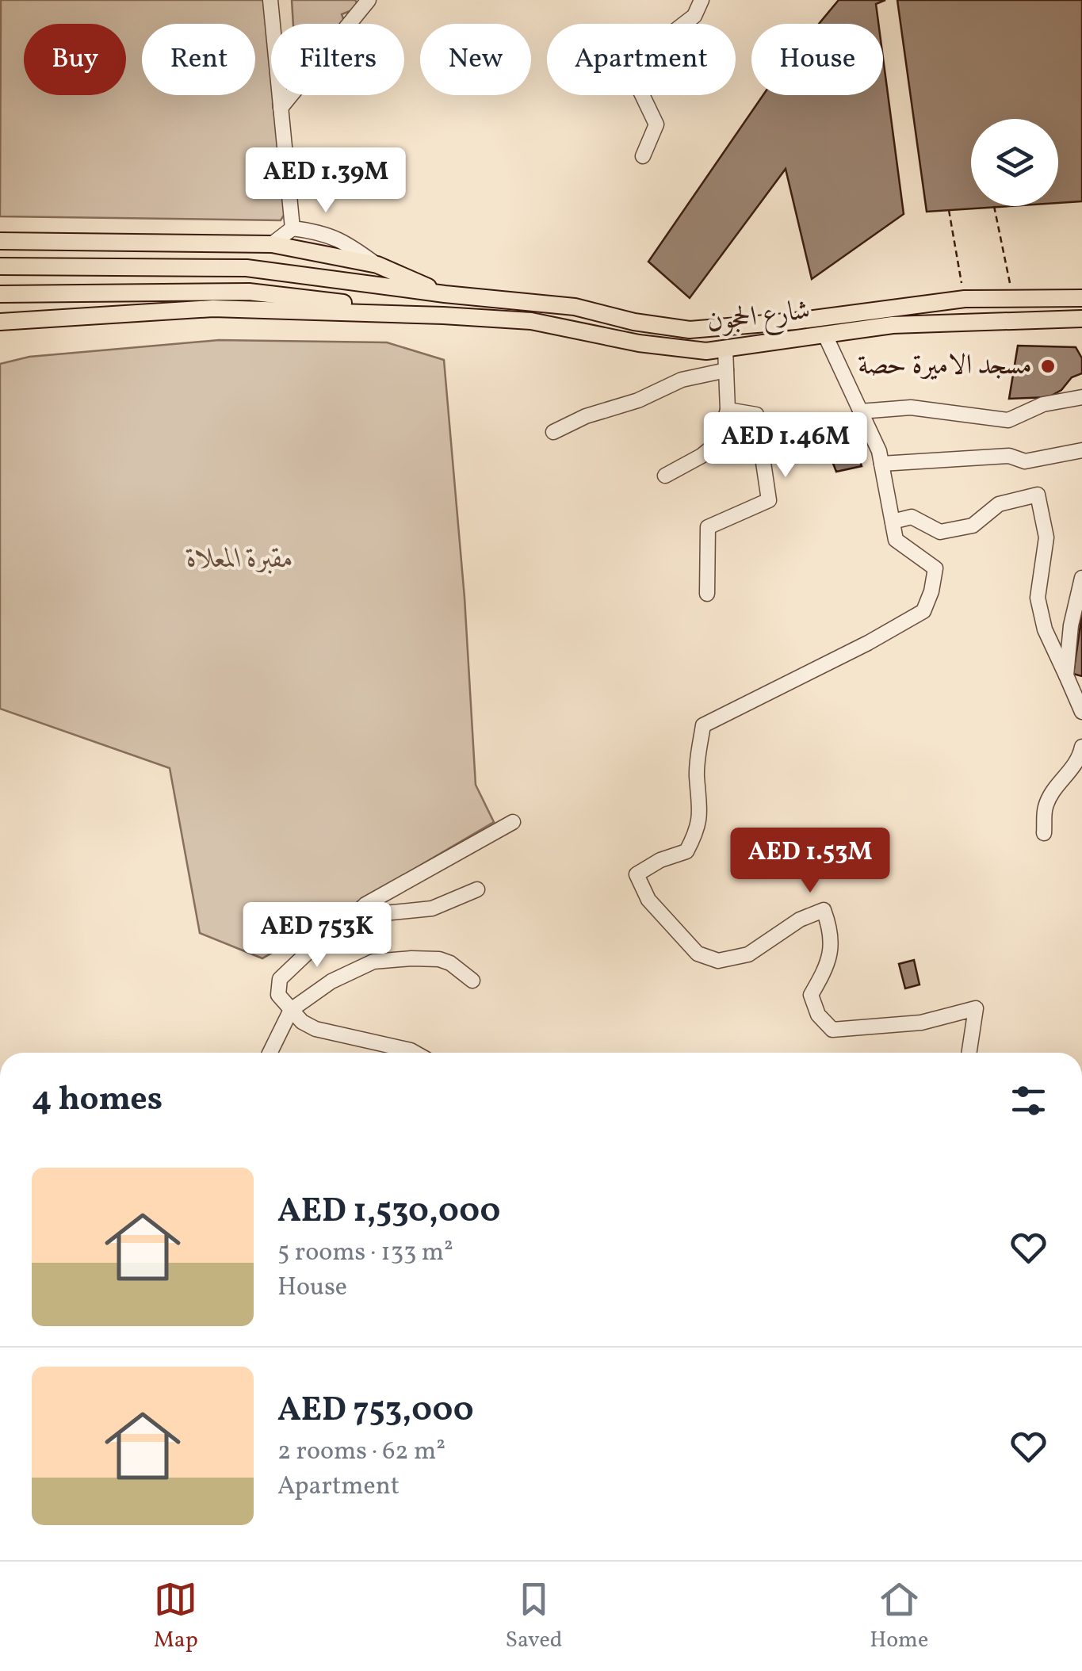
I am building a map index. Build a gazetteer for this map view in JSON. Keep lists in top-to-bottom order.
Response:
{
  "streets": {
    "main road": ["شارع الحجون"]
  },
  "parks": ["مقبرة المعلاة"],
  "places": ["مسجد الاميرة حصة"],
  "page": {
    "chip": [
      "Buy",
      "Rent",
      "Filters",
      "New",
      "Apartment",
      "House"
    ],
    "price": [
      "AED 1.39M",
      "AED 1.46M",
      "AED 1.53M",
      "AED 753K"
    ],
    "heading": "4 homes",
    "list": [
      {
        "name": "AED 1,530,000",
        "note": "5 rooms · 133 m² · House"
      },
      {
        "name": "AED 753,000",
        "note": "2 rooms · 62 m² · Apartment"
      }
    ],
    "tabs": ["Map", "Saved", "Home"]
  }
}
